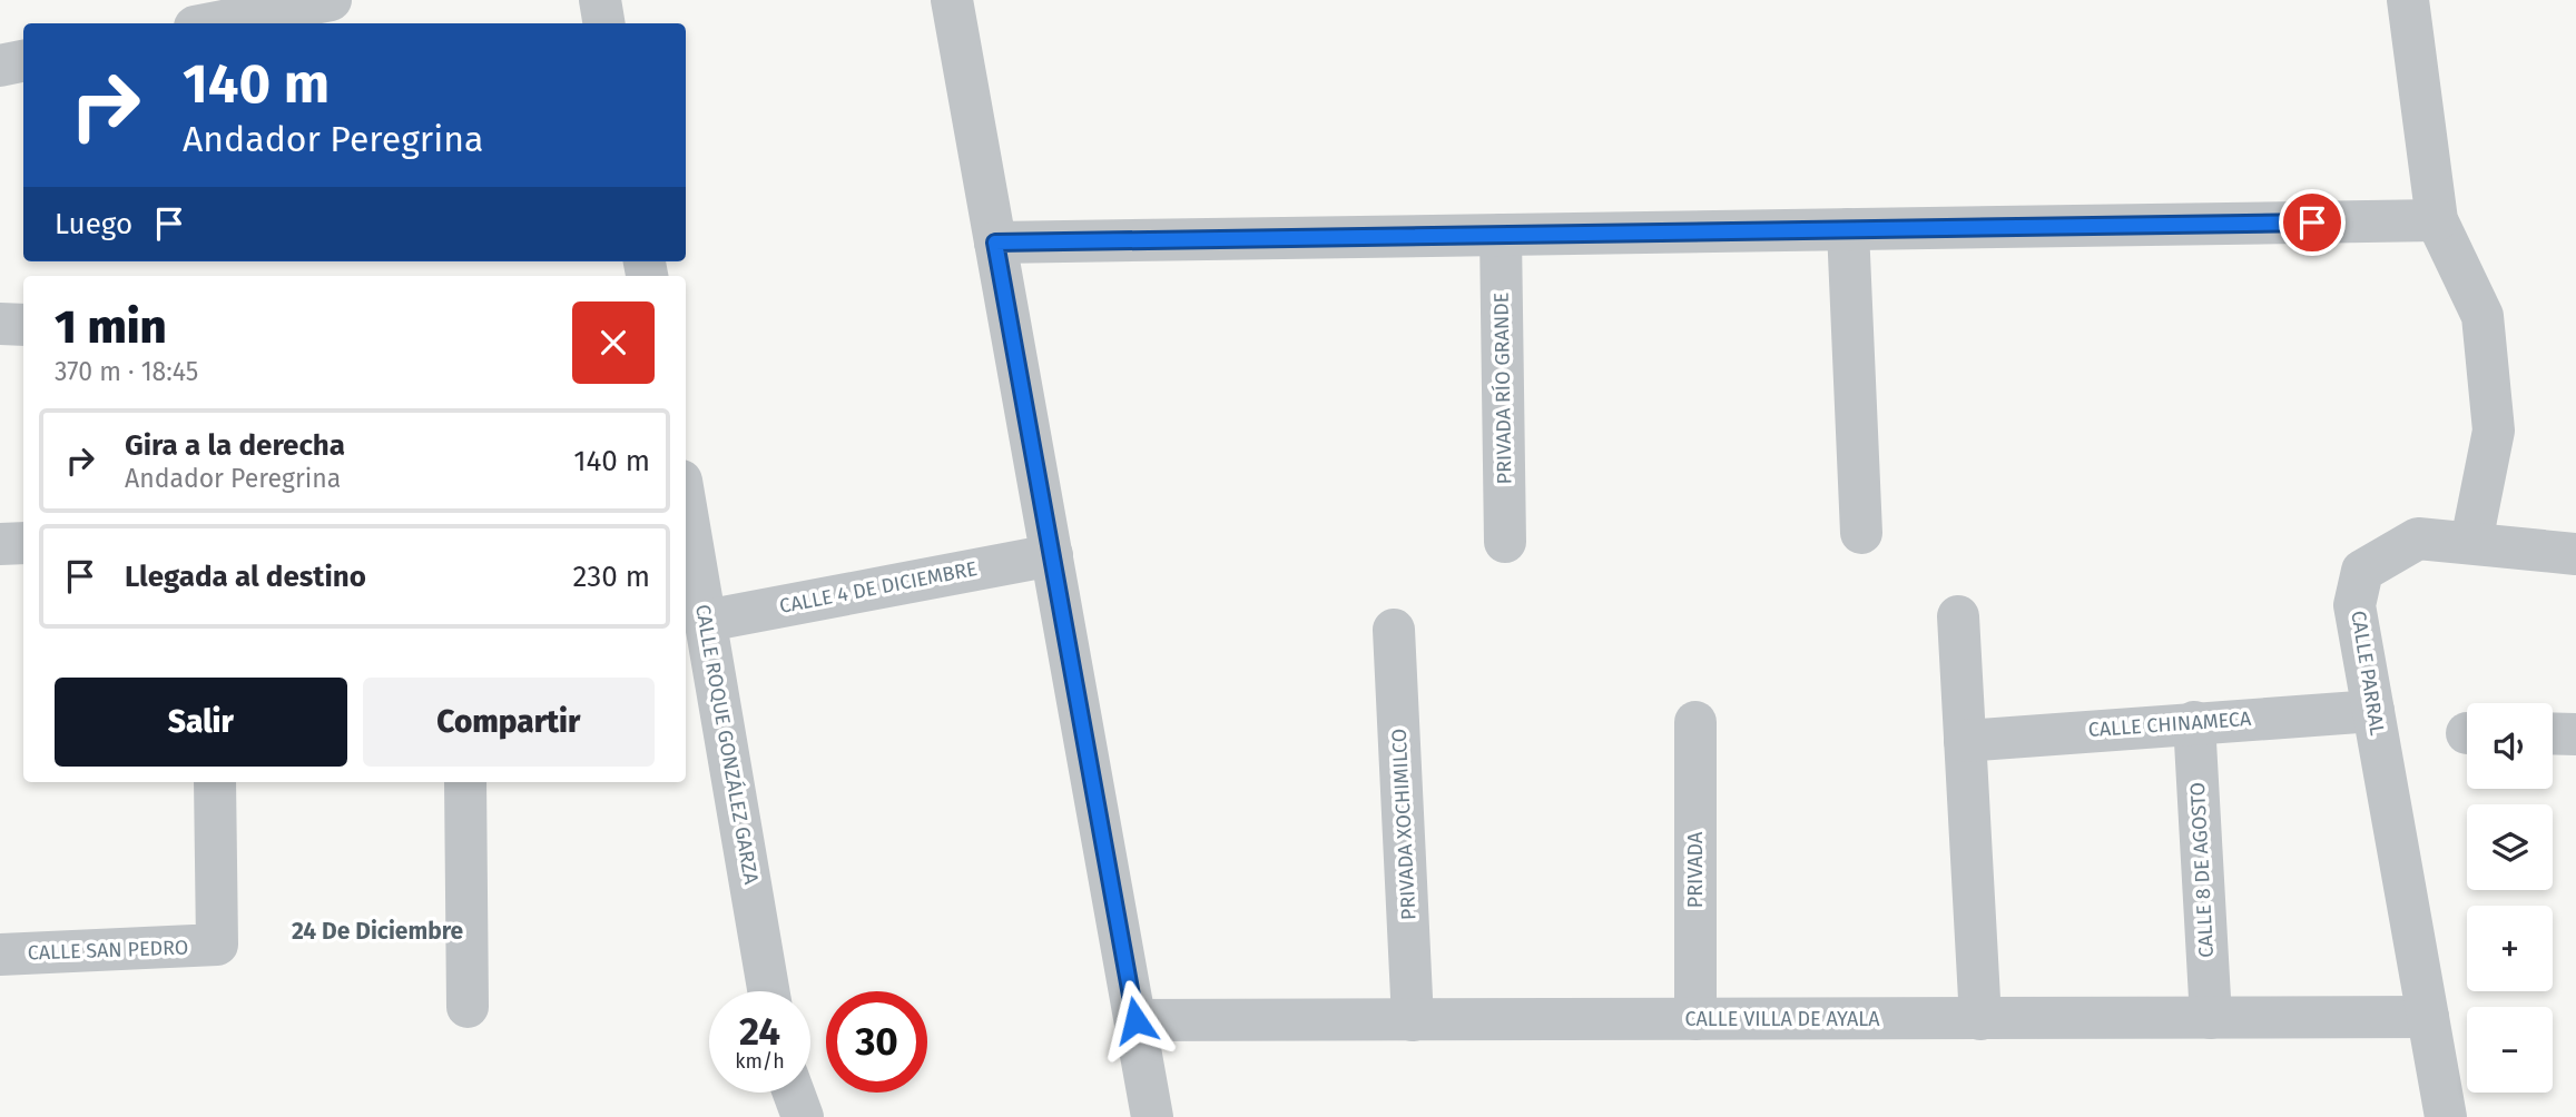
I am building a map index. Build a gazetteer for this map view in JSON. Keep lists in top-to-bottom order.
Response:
{
  "streets": {
    "street": [
      "PRIVADA RÍO GRANDE",
      "CALLE 4 DE DICIEMBRE",
      "CALLE PARRAL",
      "CALLE CHINAMECA",
      "CALLE ROQUE GONZÁLEZ GARZA",
      "PRIVADA XOCHIMILCO",
      "PRIVADA",
      "CALLE 8 DE AGOSTO",
      "CALLE SAN PEDRO",
      "CALLE VILLA DE AYALA"
    ]
  },
  "crossings": [
    ["CALLE 4 DE DICIEMBRE", "CALLE ROQUE GONZÁLEZ GARZA"],
    ["CALLE PARRAL", "CALLE CHINAMECA"],
    ["CALLE PARRAL", "CALLE VILLA DE AYALA"],
    ["CALLE CHINAMECA", "CALLE 8 DE AGOSTO"],
    ["PRIVADA XOCHIMILCO", "CALLE VILLA DE AYALA"],
    ["PRIVADA", "CALLE VILLA DE AYALA"],
    ["CALLE 8 DE AGOSTO", "CALLE VILLA DE AYALA"]
  ],
  "districts": ["24 De Diciembre"],
  "page": {
    "turn": ["140 m", "Andador Peregrina"],
    "then": "Luego",
    "heading": ["1 min", "370 m · 18:45"],
    "list": [
      {
        "name": "Gira a la derecha",
        "note": "Andador Peregrina",
        "value": "140 m"
      },
      {
        "name": "Llegada al destino",
        "value": "230 m"
      }
    ],
    "buttons": ["Salir", "Compartir"],
    "map_buttons": ["+", "−"],
    "speed": "24 km/h",
    "limit": "30"
  }
}
